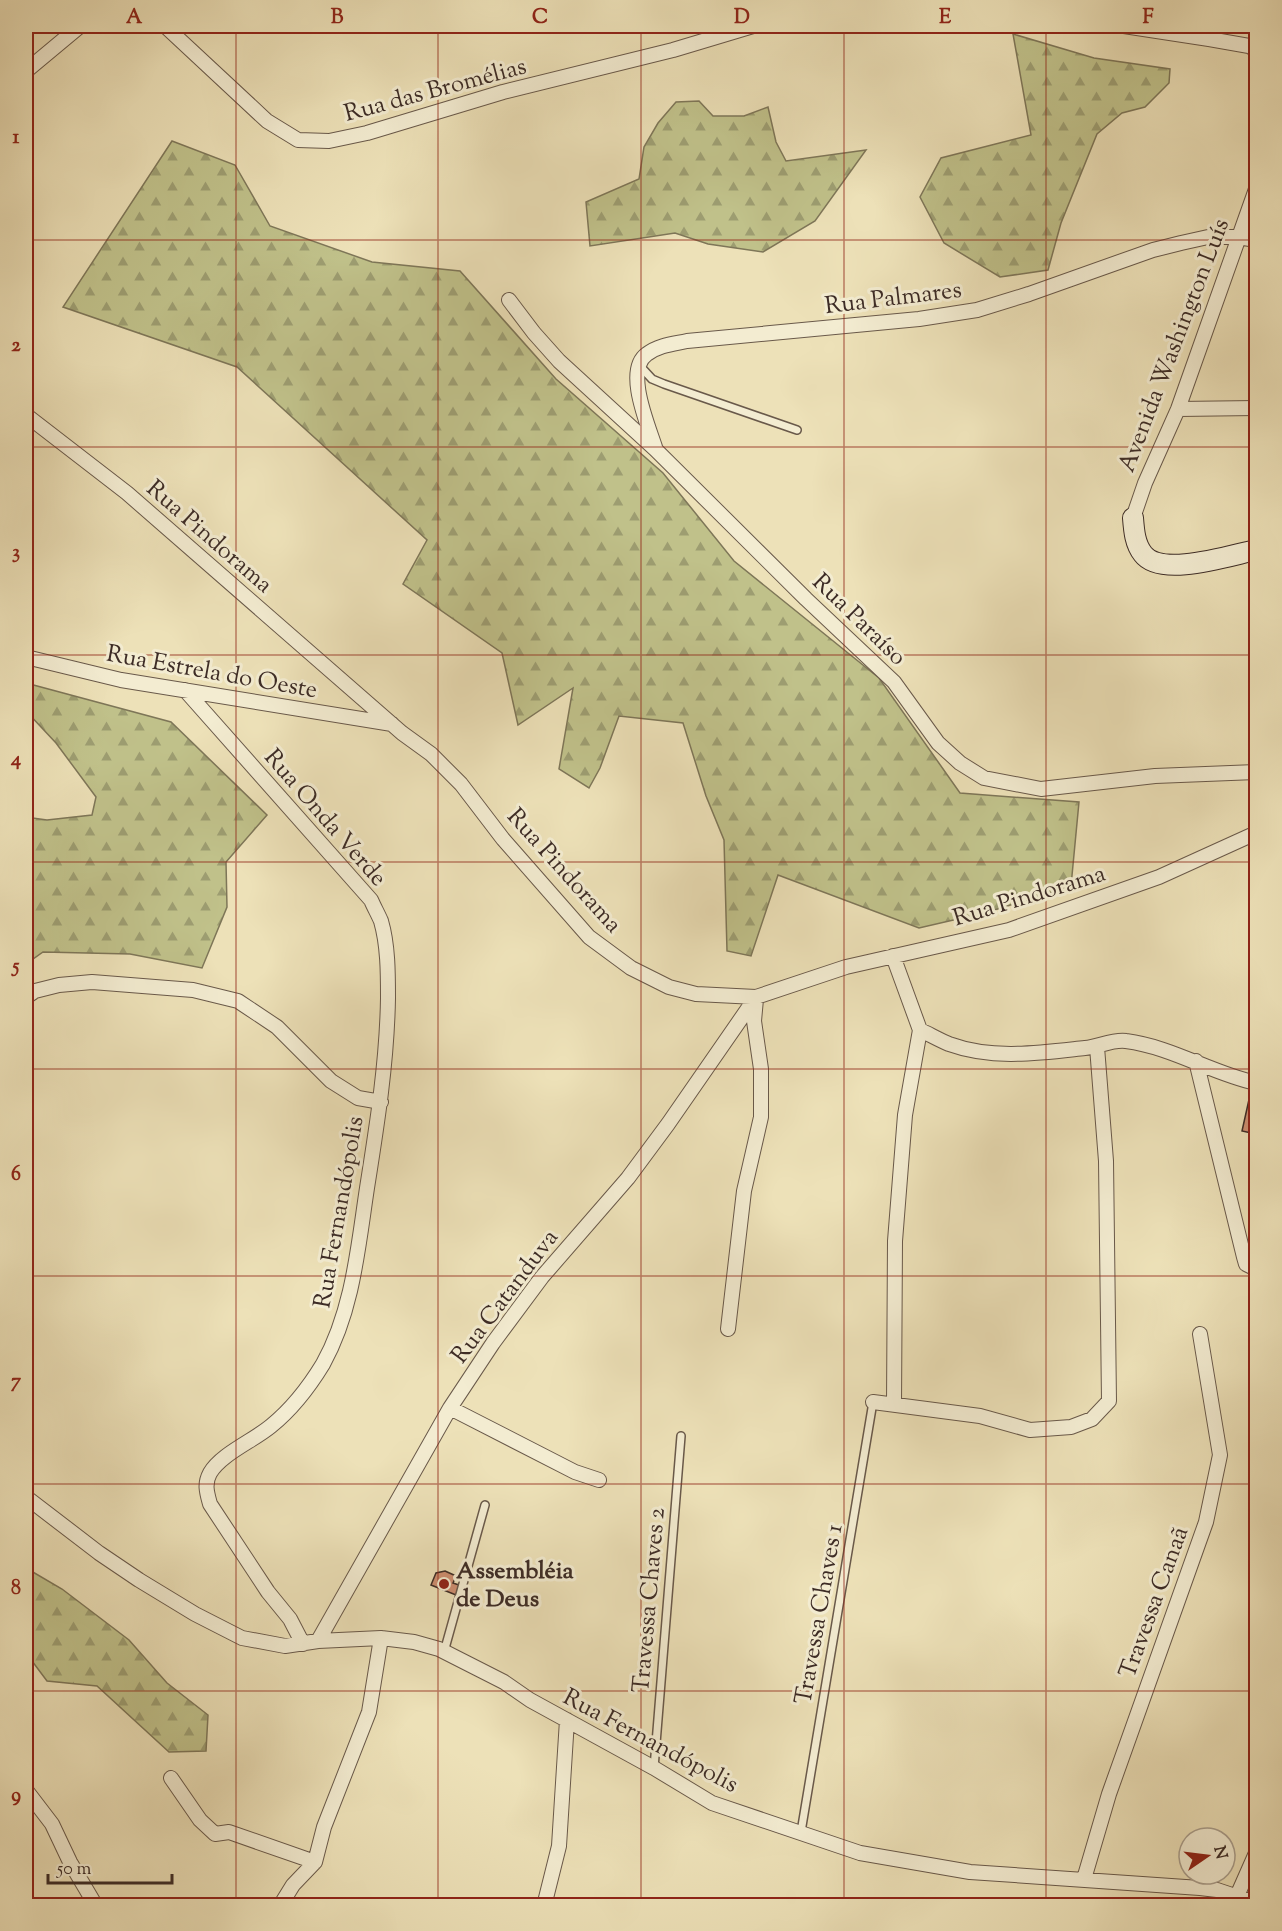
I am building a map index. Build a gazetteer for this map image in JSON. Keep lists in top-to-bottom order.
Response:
{
  "streets": {
    "street": [
      "Rua das Bromélias",
      "Rua Palmares",
      "Avenida Washington Luís",
      "Rua Pindorama",
      "Rua Paraíso",
      "Rua Estrela do Oeste",
      "Rua Onda Verde",
      "Rua Fernandópolis",
      "Rua Catanduva",
      "Travessa Canaã"
    ],
    "lane": ["Travessa Chaves 2", "Travessa Chaves 1"]
  },
  "crossings": [
    ["Rua Palmares", "Avenida Washington Luís"],
    ["Rua Pindorama", "Rua Estrela do Oeste"],
    ["Rua Pindorama", "Rua Catanduva"],
    ["Rua Estrela do Oeste", "Rua Onda Verde"],
    ["Rua Onda Verde", "Rua Fernandópolis"],
    ["Rua Fernandópolis", "Rua Catanduva"],
    ["Rua Fernandópolis", "Travessa Chaves 2"],
    ["Rua Fernandópolis", "Travessa Canaã"],
    ["Rua Fernandópolis", "Travessa Chaves 1"]
  ],
  "places": ["Assembléia de Deus"],
  "scale_bar": "50 m",
  "north": "right",
  "grid": {
    "columns": [
      "A",
      "B",
      "C",
      "D",
      "E",
      "F"
    ],
    "rows": [
      "1",
      "2",
      "3",
      "4",
      "5",
      "6",
      "7",
      "8",
      "9"
    ]
  }
}
